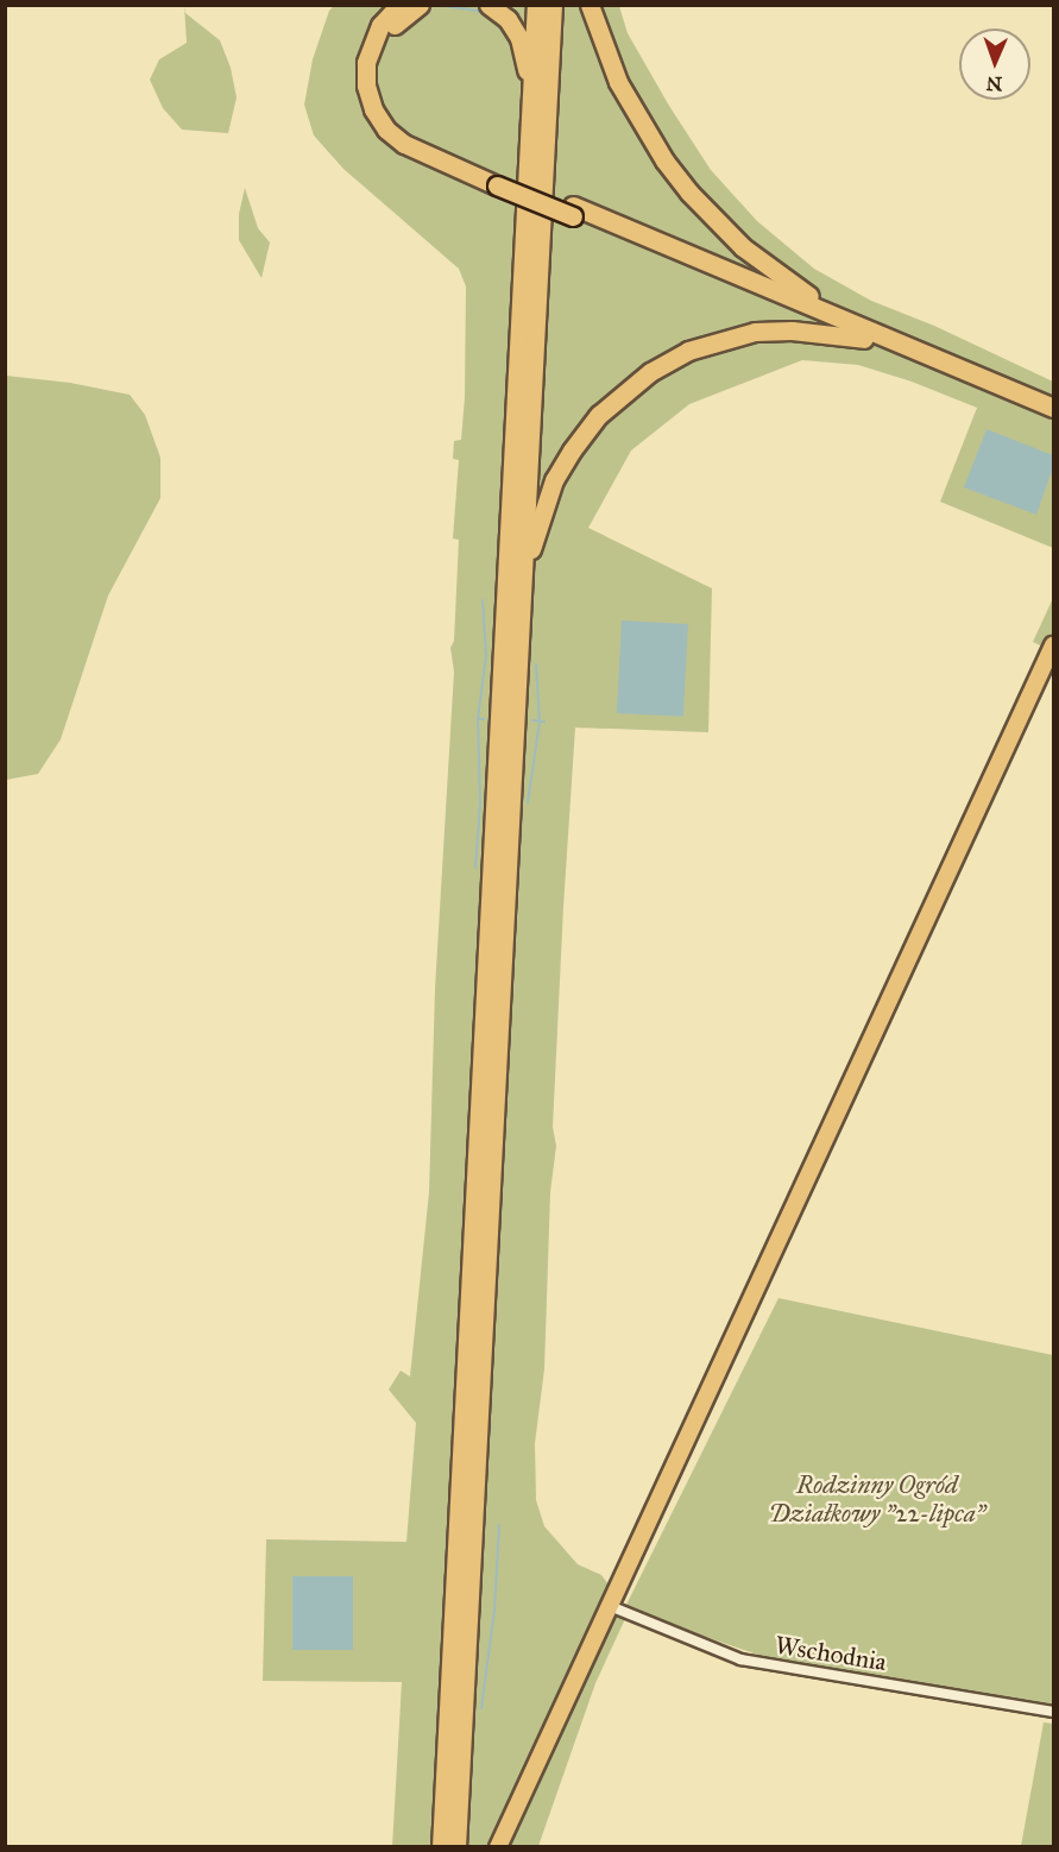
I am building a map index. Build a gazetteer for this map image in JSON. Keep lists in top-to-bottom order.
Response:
{
  "streets": {
    "street": ["Wschodnia"]
  },
  "parks": ["Rodzinny Ogród Działkowy \"22-lipca\""],
  "north": "bottom"
}
